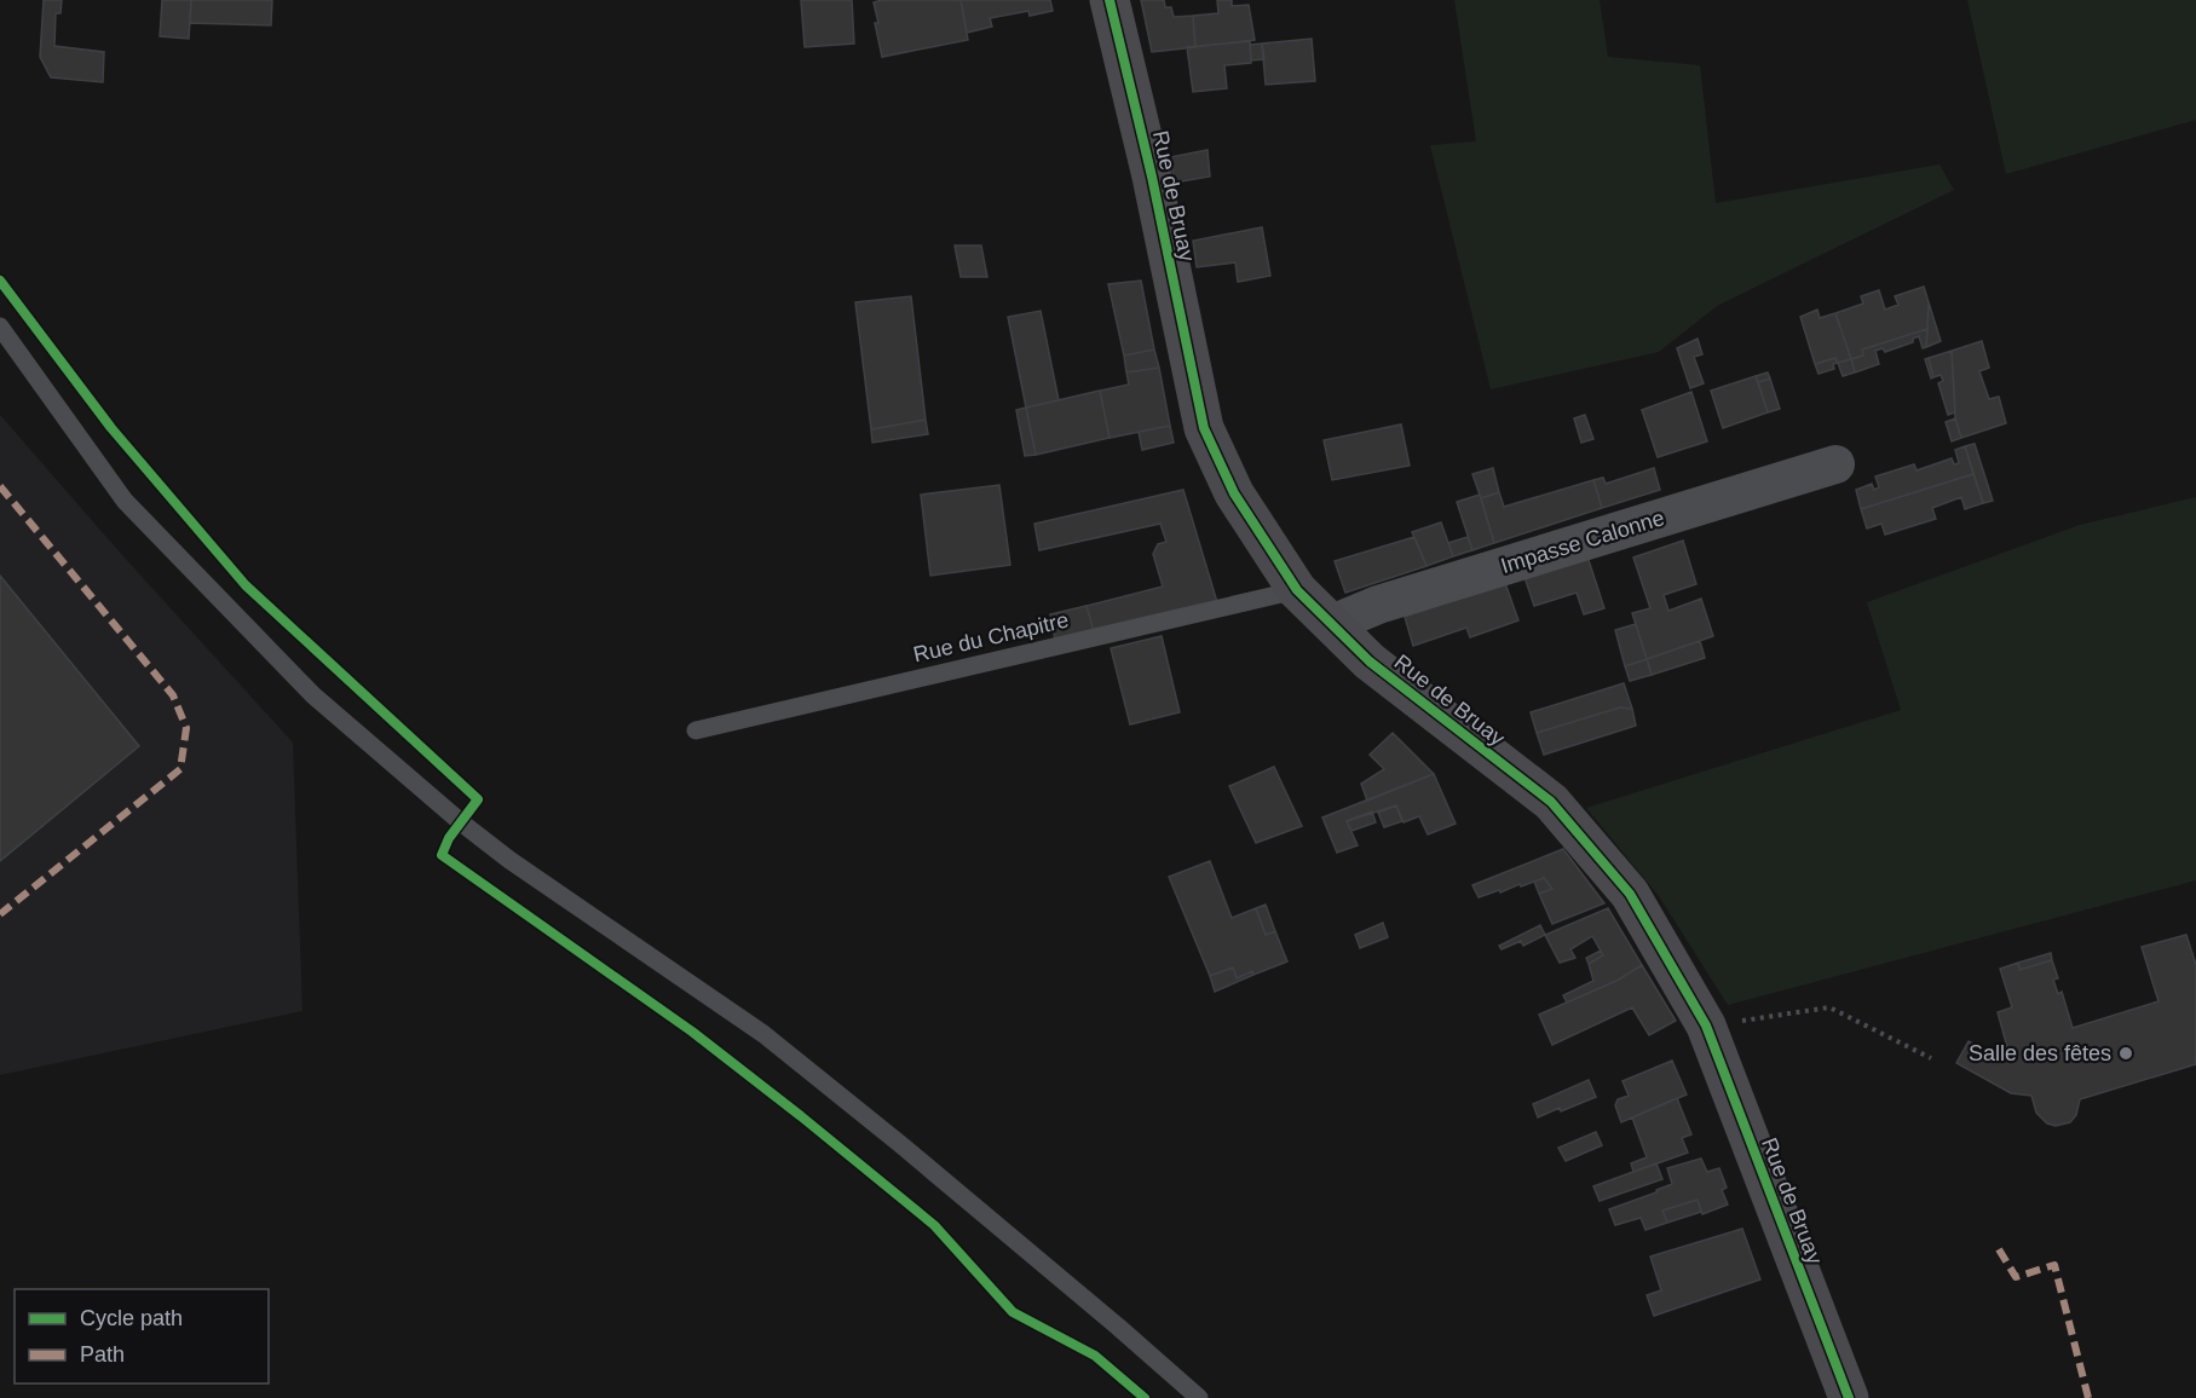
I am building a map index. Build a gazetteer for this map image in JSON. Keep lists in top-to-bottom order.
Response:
{
  "streets": {
    "street": ["Rue de Bruay", "Impasse Calonne"],
    "lane": ["Rue du Chapitre"]
  },
  "crossings": [
    ["Rue de Bruay", "Impasse Calonne"],
    ["Rue de Bruay", "Rue du Chapitre"]
  ],
  "places": ["Salle des fêtes"],
  "legend": ["Cycle path", "Path"]
}
